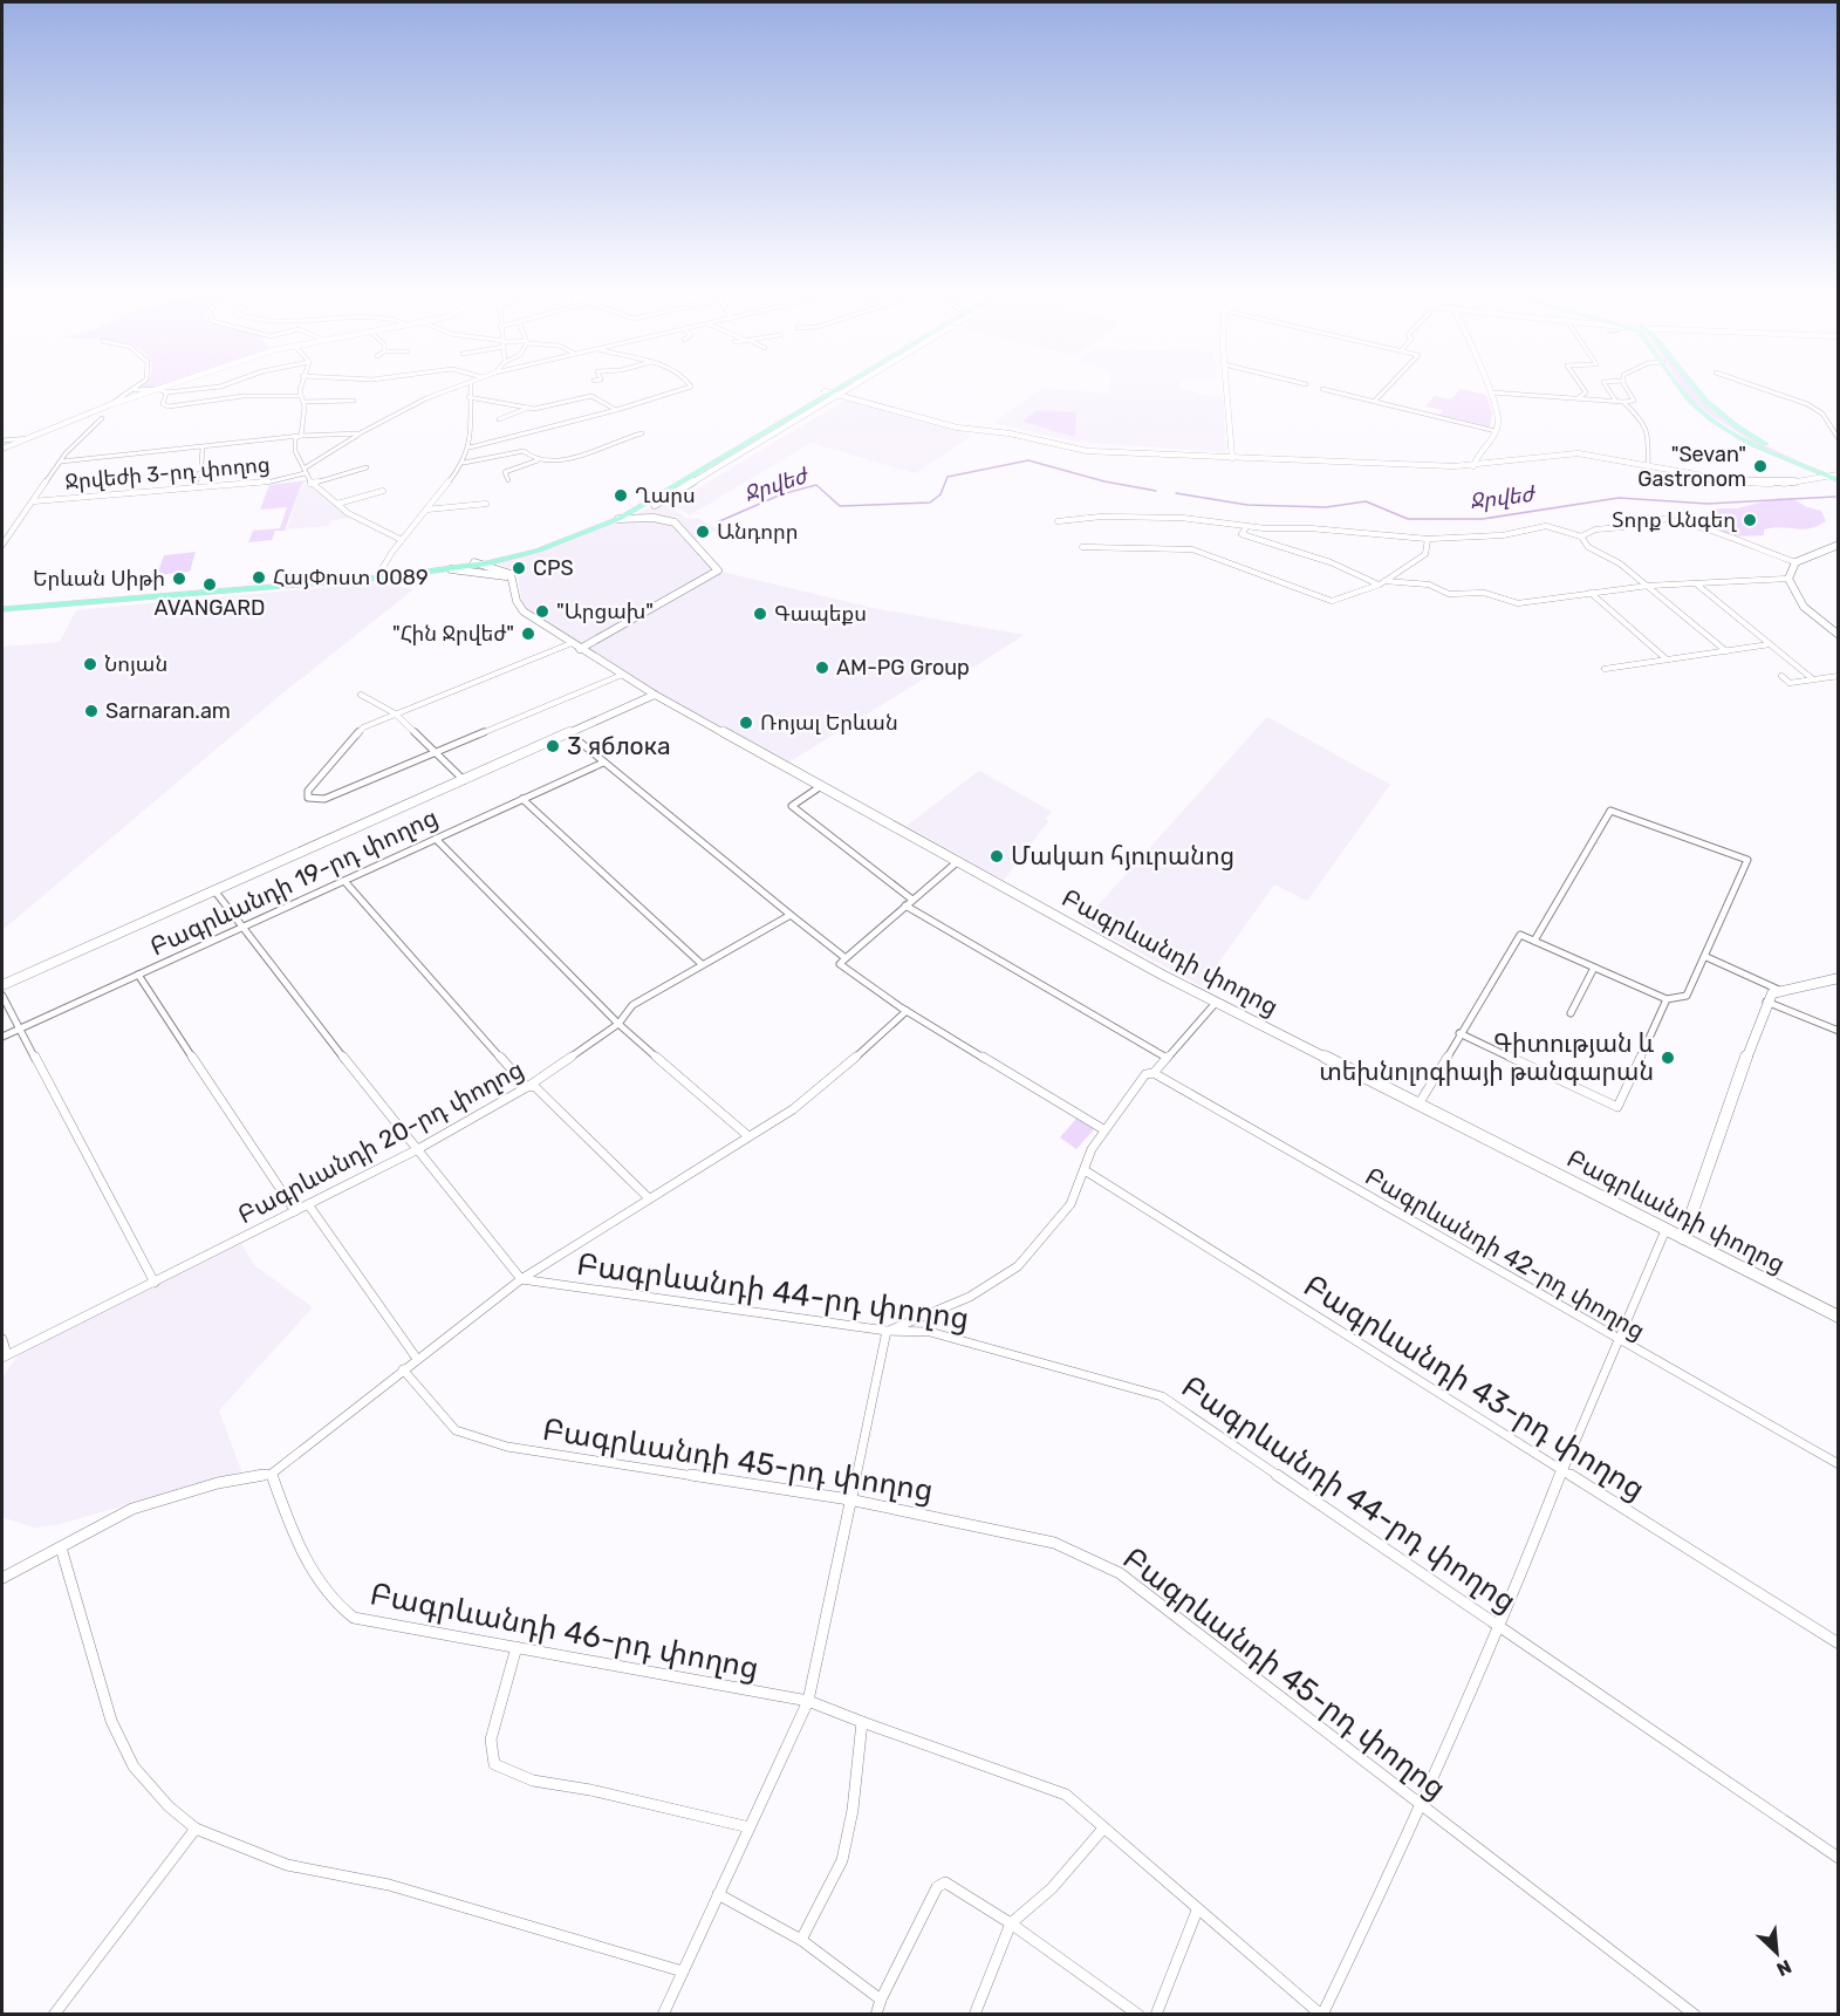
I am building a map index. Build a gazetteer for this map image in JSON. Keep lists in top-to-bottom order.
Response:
{
  "streets": {
    "street": [
      "Ջրվեժի 3-րդ փողոց",
      "Բագրևանդի 19-րդ փողոց",
      "Բագրևանդի փողոց",
      "Բագրևանդի 20-րդ փողոց",
      "Բագրևանդի 42-րդ փողոց",
      "Բագրևանդի 44-րդ փողոց",
      "Բագրևանդի 43-րդ փողոց",
      "Բագրևանդի 45-րդ փողոց",
      "Բագրևանդի 46-րդ փողոց"
    ]
  },
  "water": ["Ջրվեժ"],
  "places": [
    "\"Sevan\" Gastronom",
    "Ղարս",
    "Տորք Անգեղ",
    "Անդորր",
    "CPS",
    "ՀայՓոստ 0089",
    "Երևան Սիթի",
    "AVANGARD",
    "\"Արցախ\"",
    "Գապեքս",
    "\"Հին Ջրվեժ\"",
    "Նոյան",
    "AM-PG Group",
    "Sarnaran.am",
    "Ռոյալ Երևան",
    "3 яблока",
    "Մակաո հյուրանոց",
    "Գիտության և տեխնոլոգիայի թանգարան"
  ],
  "north": "bottom right"
}
